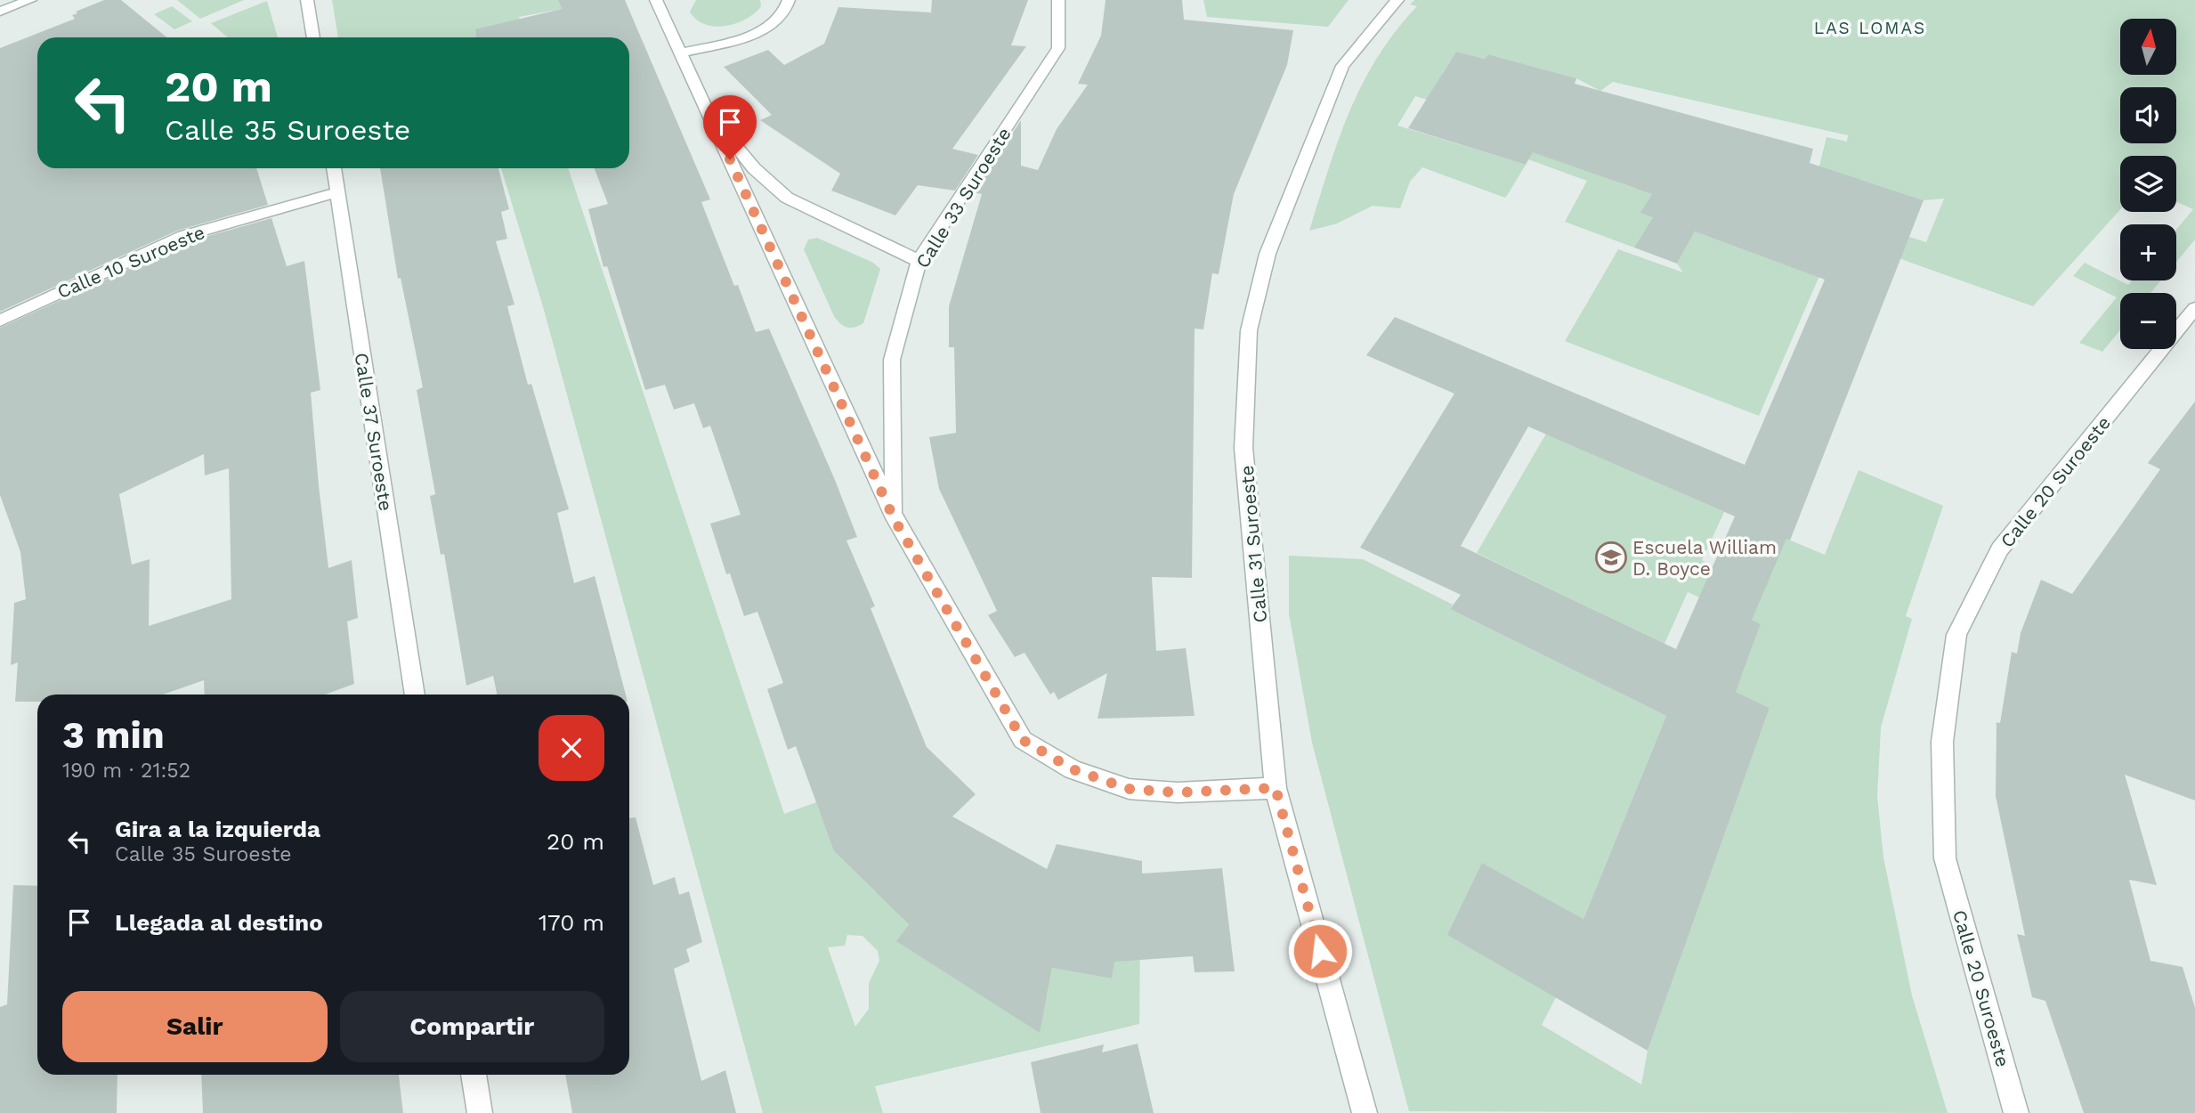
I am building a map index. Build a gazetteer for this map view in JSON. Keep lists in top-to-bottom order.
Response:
{
  "streets": {
    "street": [
      "Calle 33 Suroeste",
      "Calle 10 Suroeste",
      "Calle 37 Suroeste",
      "Calle 20 Suroeste",
      "Calle 31 Suroeste"
    ]
  },
  "crossings": [
    ["Calle 10 Suroeste", "Calle 37 Suroeste"]
  ],
  "districts": ["LAS LOMAS"],
  "places": {
    "school or university": ["Escuela William D. Boyce"]
  },
  "north": "top",
  "page": {
    "map_buttons": ["+", "−"],
    "turn": ["20 m", "Calle 35 Suroeste"],
    "heading": ["3 min", "190 m · 21:52"],
    "list": [
      {
        "name": "Gira a la izquierda",
        "note": "Calle 35 Suroeste",
        "value": "20 m"
      },
      {
        "name": "Llegada al destino",
        "value": "170 m"
      }
    ],
    "buttons": ["Salir", "Compartir"]
  }
}
